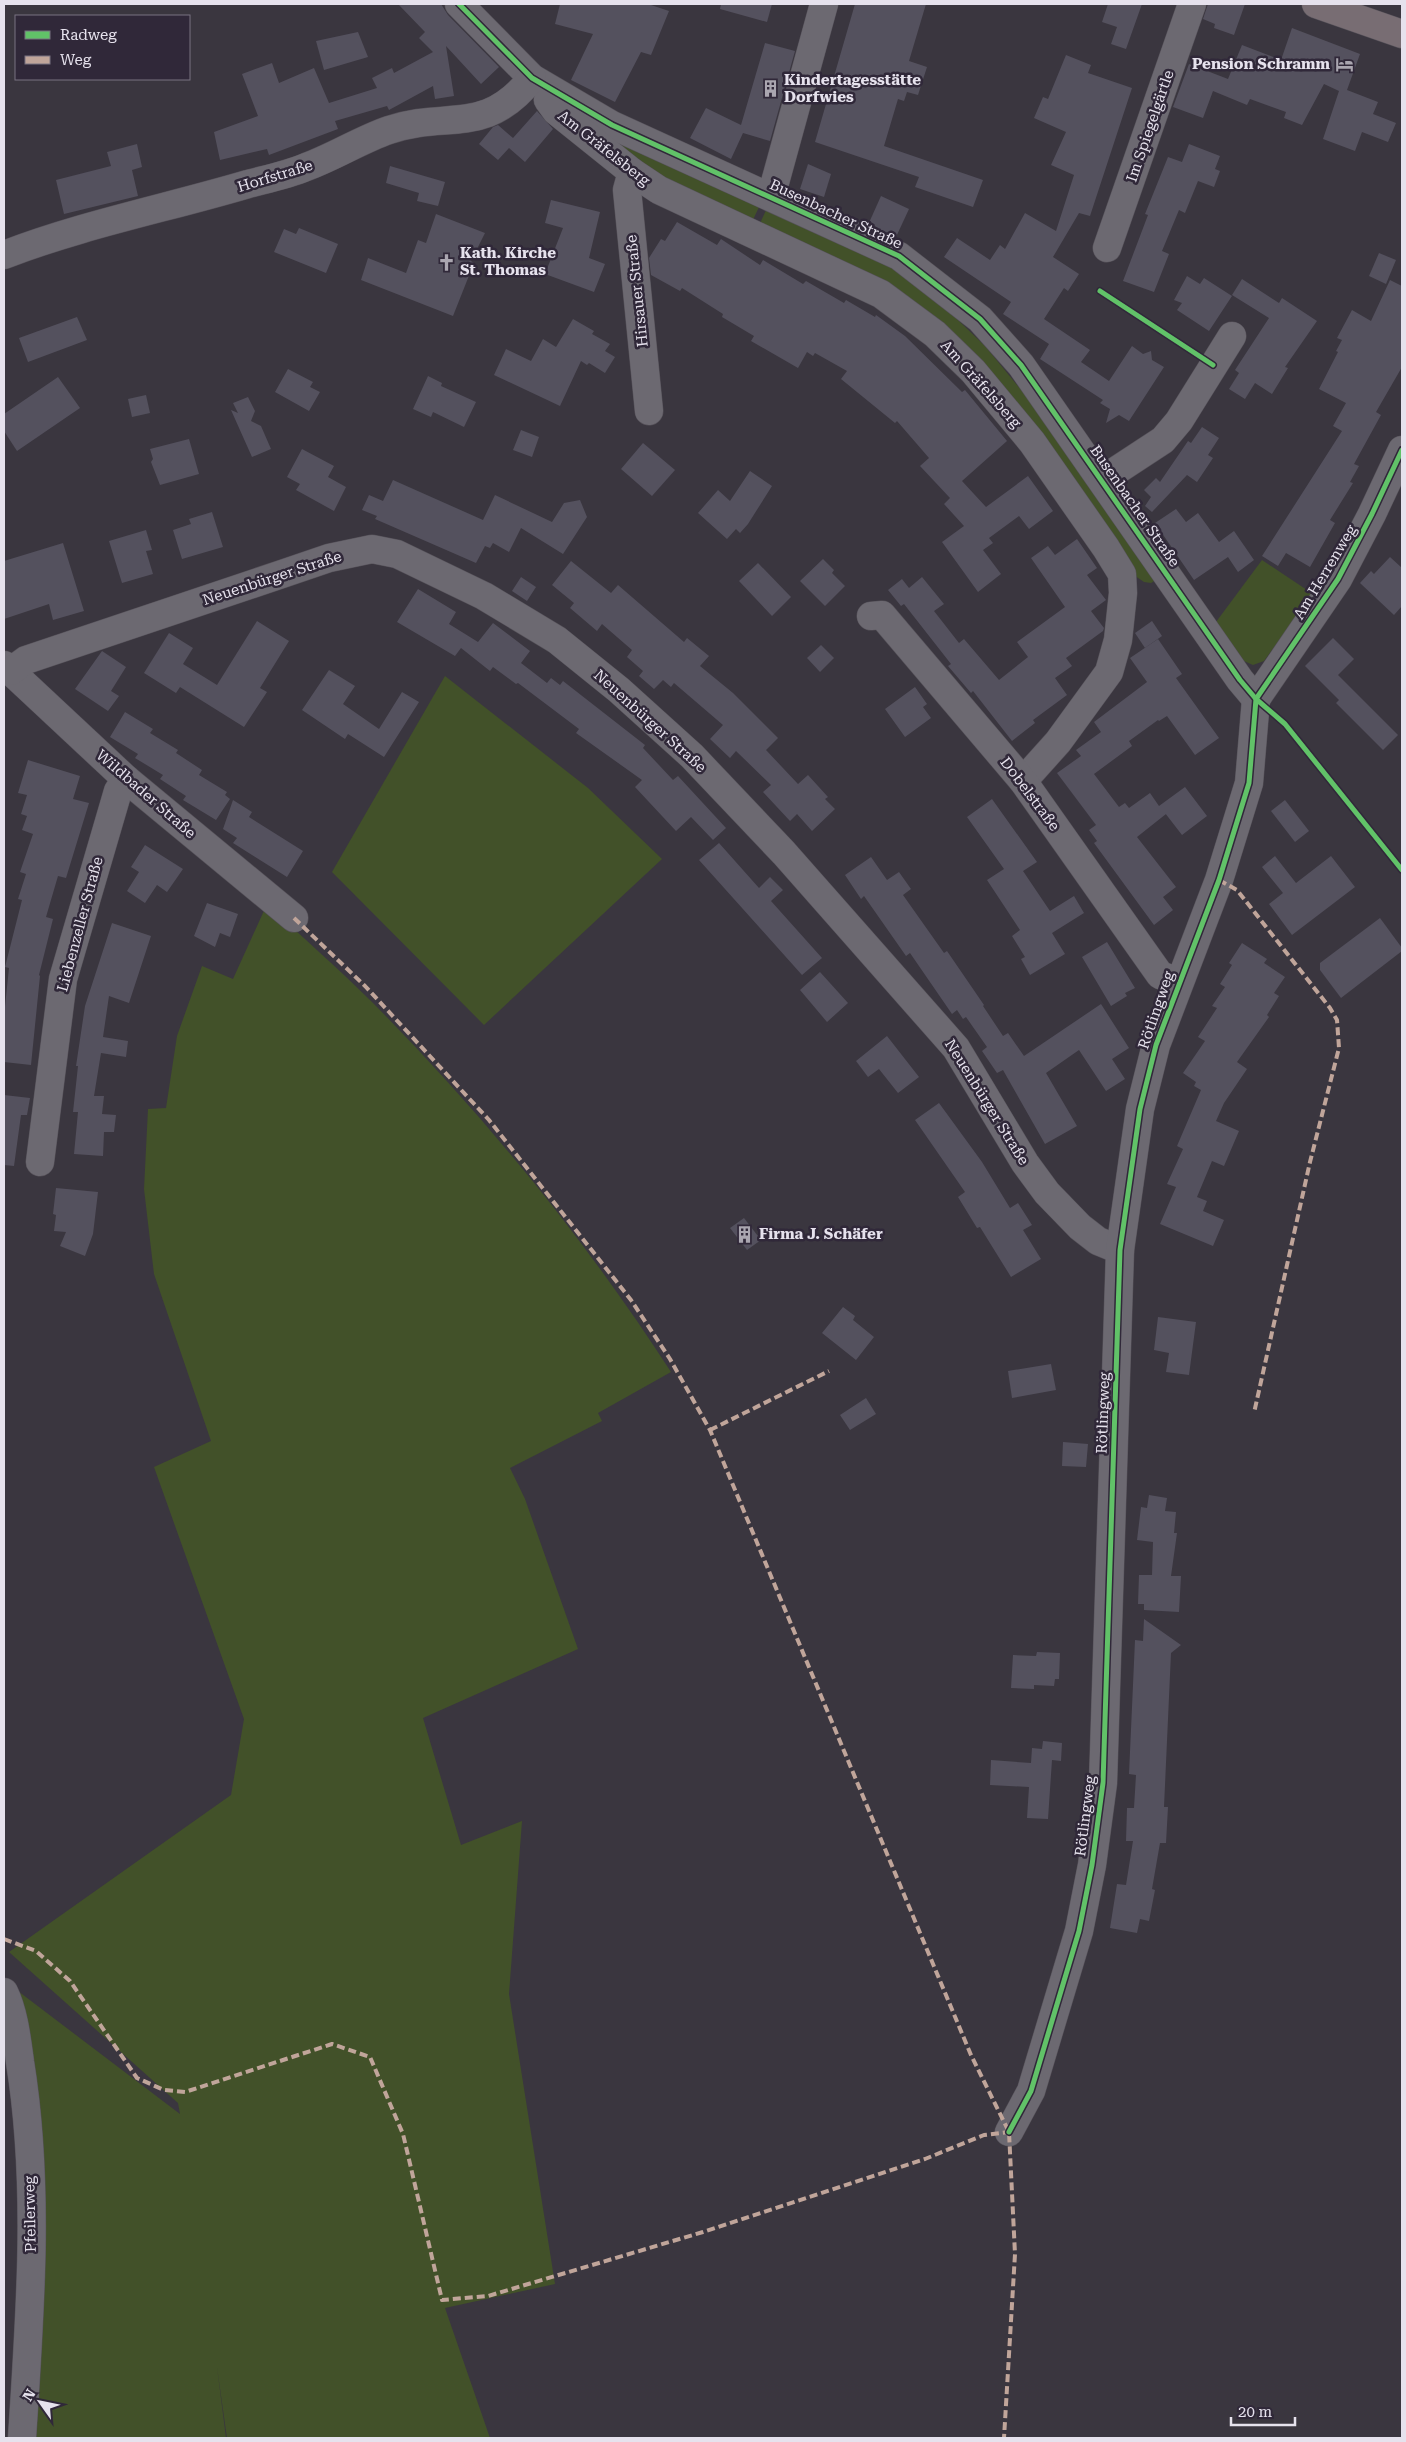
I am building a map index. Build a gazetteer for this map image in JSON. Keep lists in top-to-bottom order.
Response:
{
  "streets": {
    "street": [
      "Im Spiegelgärtle",
      "Am Gräfelsberg",
      "Horfstraße",
      "Busenbacher Straße",
      "Hirsauer Straße",
      "Am Herrenweg",
      "Neuenbürger Straße",
      "Wildbader Straße",
      "Dobelstraße",
      "Liebenzeller Straße",
      "Rötlingweg",
      "Pfeilerweg"
    ]
  },
  "crossings": [
    ["Am Gräfelsberg", "Horfstraße"],
    ["Am Gräfelsberg", "Busenbacher Straße"],
    ["Am Gräfelsberg", "Hirsauer Straße"],
    ["Am Gräfelsberg", "Dobelstraße"],
    ["Horfstraße", "Busenbacher Straße"],
    ["Busenbacher Straße", "Am Herrenweg"],
    ["Busenbacher Straße", "Rötlingweg"],
    ["Am Herrenweg", "Rötlingweg"],
    ["Neuenbürger Straße", "Wildbader Straße"],
    ["Neuenbürger Straße", "Rötlingweg"],
    ["Wildbader Straße", "Liebenzeller Straße"],
    ["Dobelstraße", "Rötlingweg"]
  ],
  "places": {
    "hotel": ["Pension Schramm"],
    "building": ["Kindertagesstätte Dorfwies", "Firma J. Schäfer"],
    "church": ["Kath. Kirche St. Thomas"]
  },
  "legend": ["Radweg", "Weg"],
  "scale_bar": "20 m",
  "north": "top left"
}
